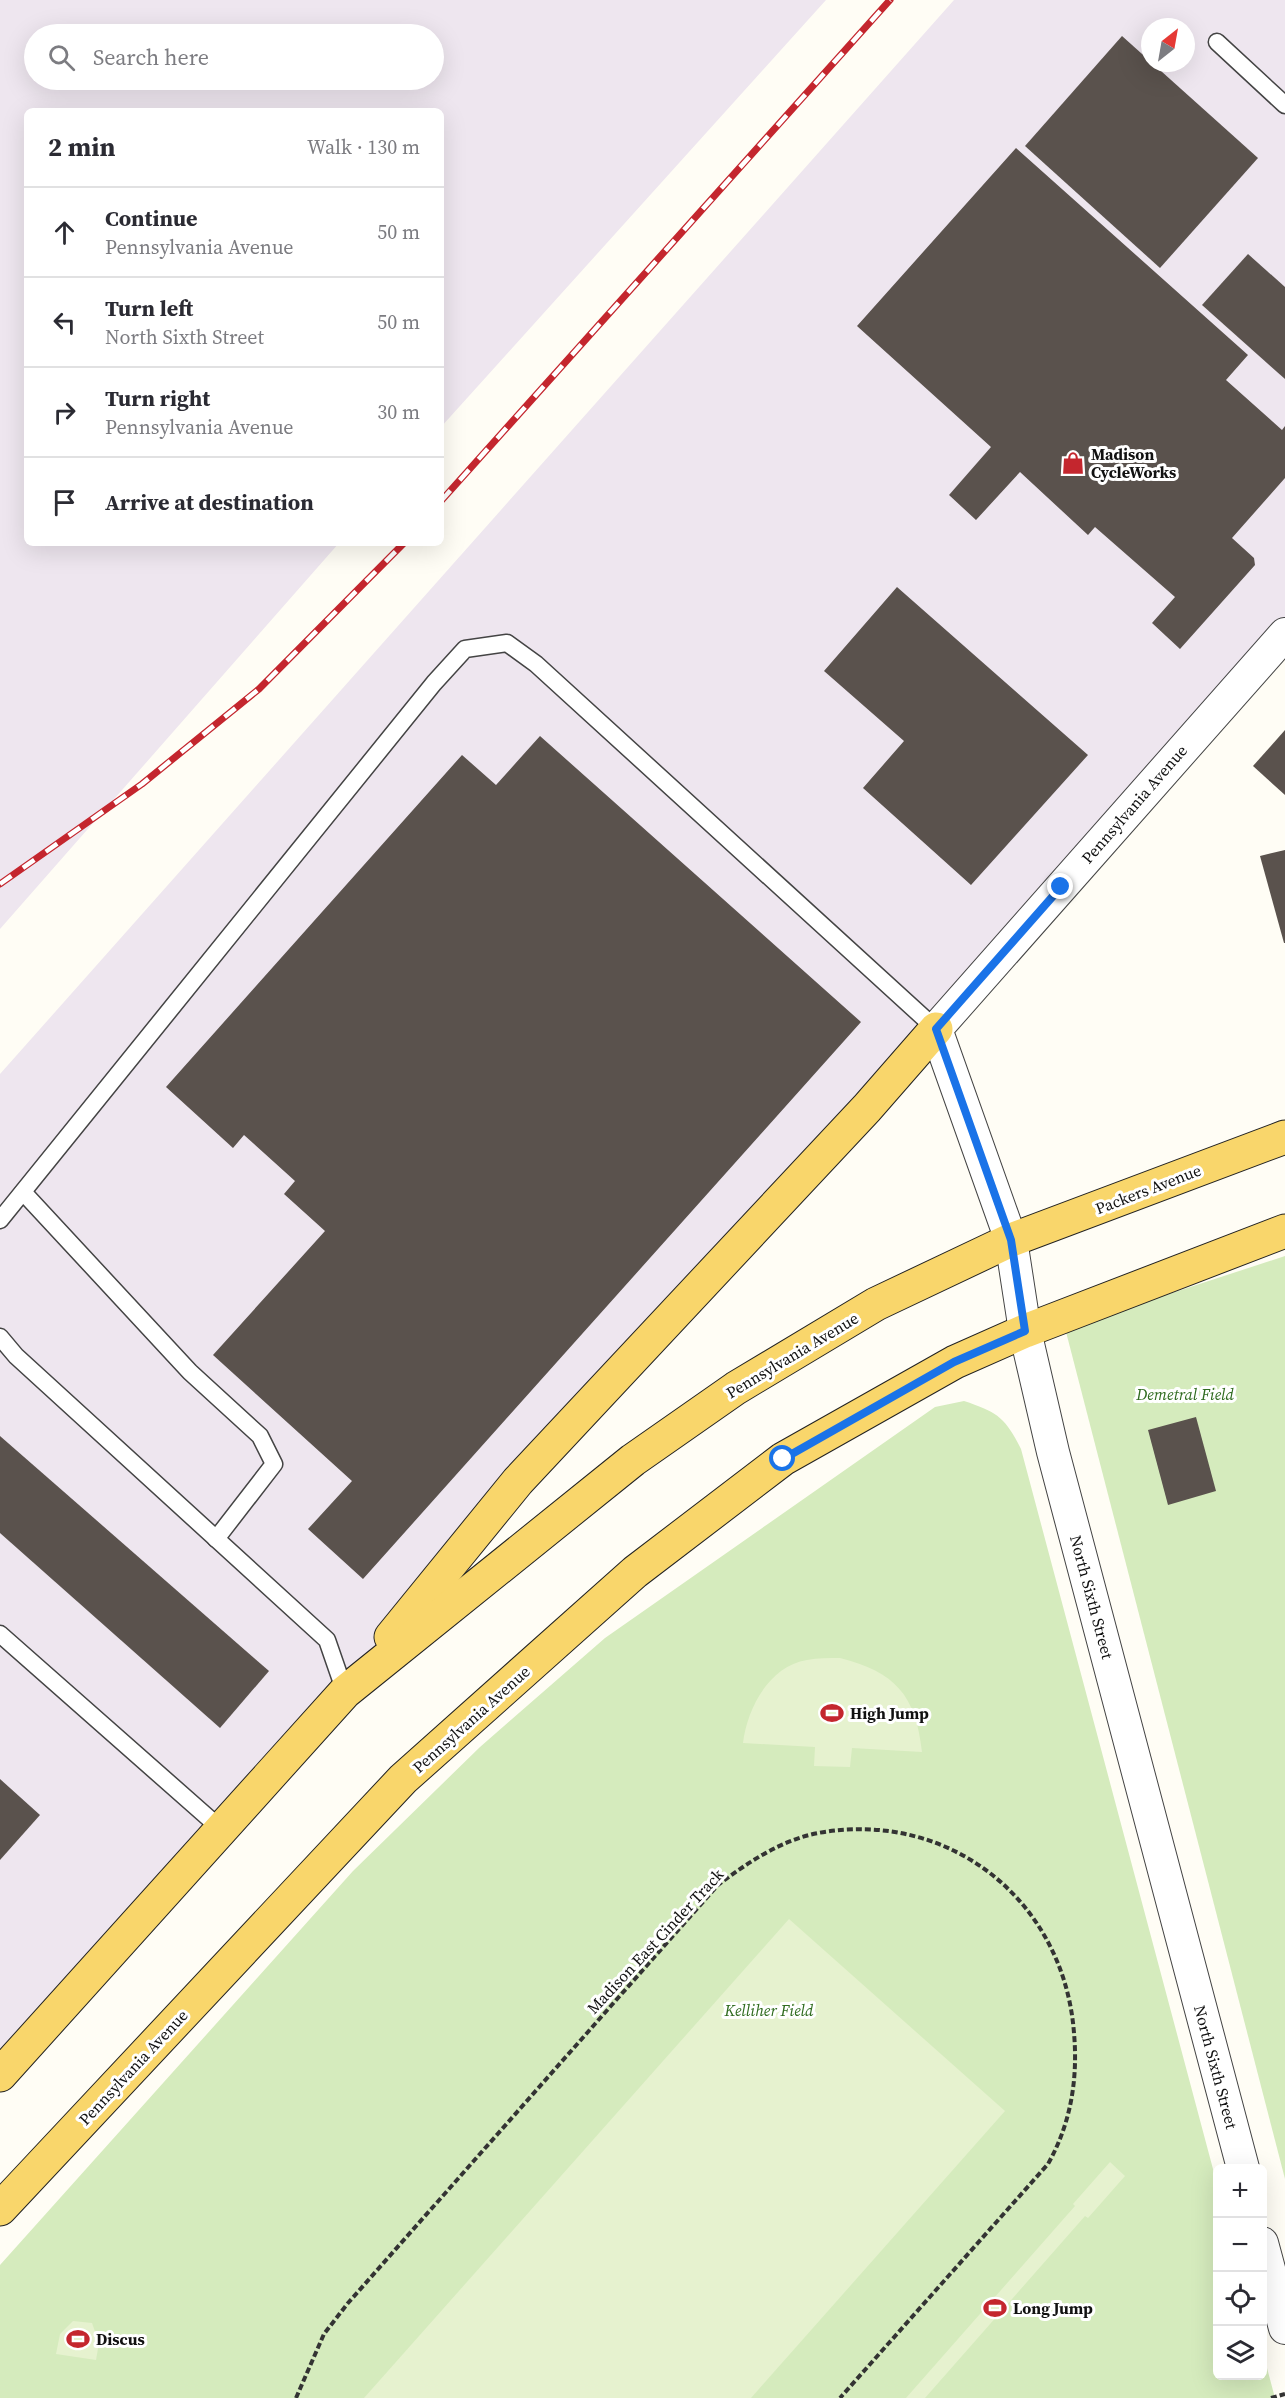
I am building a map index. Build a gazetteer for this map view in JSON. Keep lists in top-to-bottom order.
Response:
{
  "streets": {
    "main road": ["Pennsylvania Avenue", "Packers Avenue"],
    "street": ["North Sixth Street"],
    "path": ["Madison East Cinder Track"]
  },
  "crossings": [
    ["Pennsylvania Avenue", "Packers Avenue"],
    ["Pennsylvania Avenue", "North Sixth Street"],
    ["Packers Avenue", "North Sixth Street"]
  ],
  "parks": ["Demetral Field", "Kelliher Field"],
  "places": {
    "shop": ["Madison CycleWorks"],
    "sports": ["High Jump", "Long Jump", "Discus"]
  },
  "north": "top right",
  "page": {
    "search": "Search here",
    "heading": ["2 min", "Walk · 130 m"],
    "list": [
      ["Continue", "Pennsylvania Avenue", "50 m"],
      ["Turn left", "North Sixth Street", "50 m"],
      ["Turn right", "Pennsylvania Avenue", "30 m"],
      "Arrive at destination"
    ],
    "map_buttons": ["+", "−"]
  }
}
